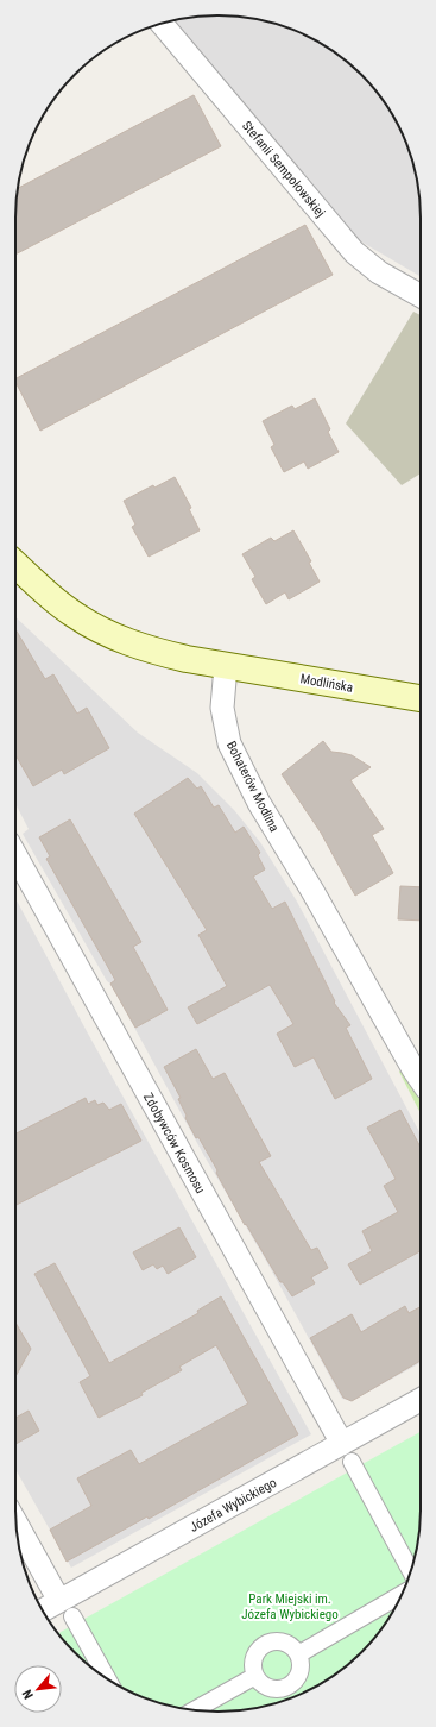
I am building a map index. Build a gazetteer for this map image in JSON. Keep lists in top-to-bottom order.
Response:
{
  "streets": {
    "main road": ["Modlińska"],
    "street": [
      "Stefanii Sempołowskiej",
      "Bohaterów Modlina",
      "Zdobywców Kosmosu",
      "Józefa Wybickiego"
    ]
  },
  "crossings": [
    ["Modlińska", "Bohaterów Modlina"],
    ["Zdobywców Kosmosu", "Józefa Wybickiego"]
  ],
  "parks": ["Park Miejski im. Józefa Wybickiego"],
  "north": "bottom left"
}
